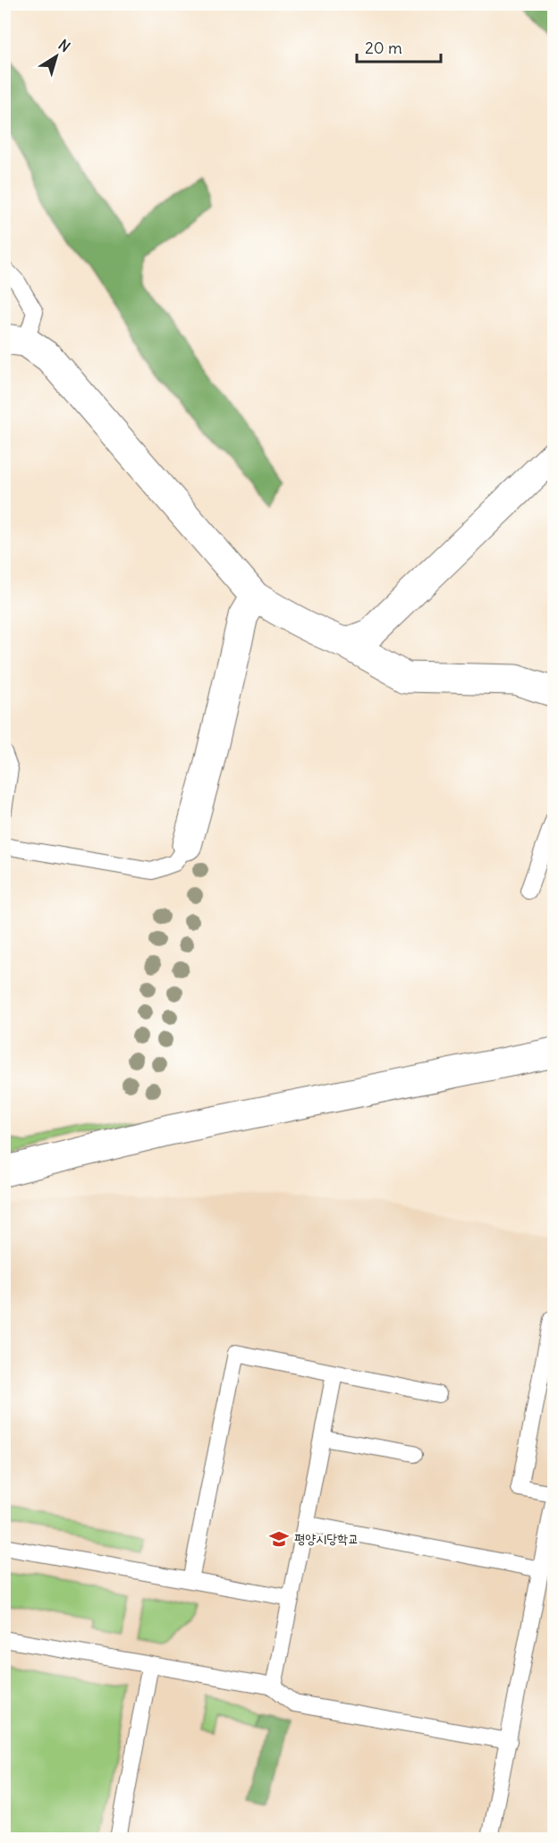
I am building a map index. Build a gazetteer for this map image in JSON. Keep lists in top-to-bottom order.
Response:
{
  "places": {
    "school or university": ["평양시당학교"]
  },
  "scale_bar": "20 m",
  "north": "top right"
}
